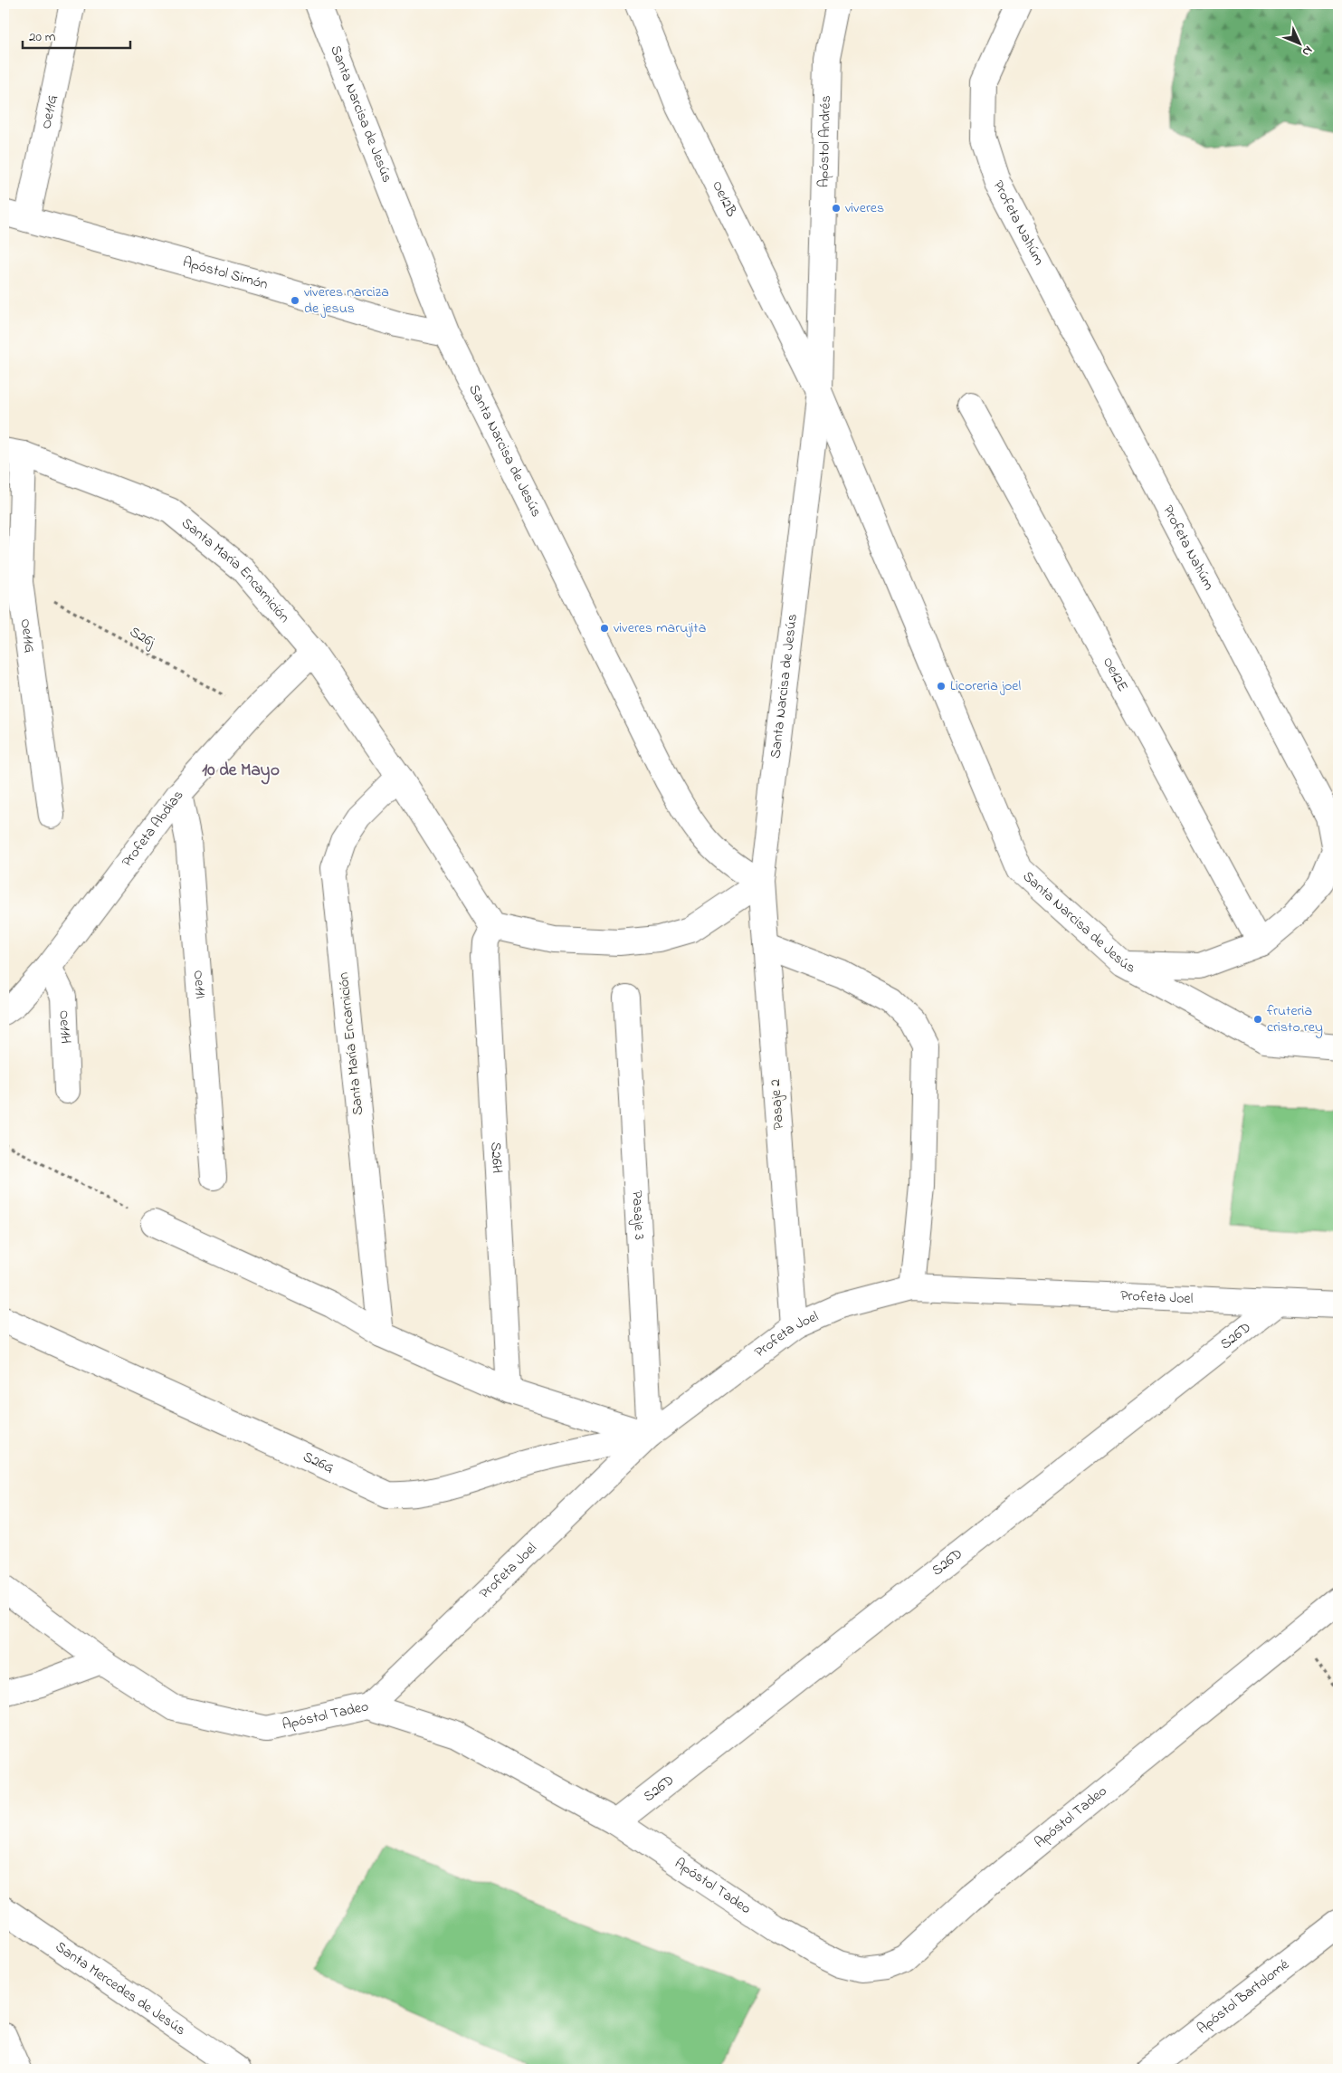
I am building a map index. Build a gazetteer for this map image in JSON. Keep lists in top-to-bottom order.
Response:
{
  "streets": {
    "street": [
      "Oe11G",
      "Santa Narcisa de Jesús",
      "Apóstol Andrés",
      "Oe12B",
      "Profeta Nahúm",
      "Apóstol Simón",
      "Santa María Encarnición",
      "Oe12E",
      "Profeta Abdías",
      "Oe11I",
      "Oe11H",
      "Pasaje 2",
      "S26H",
      "Pasaje 3",
      "Profeta Joel",
      "S26D",
      "S26G",
      "Apóstol Tadeo",
      "Santa Mercedes de Jesús",
      "Apóstol Bartolomé"
    ],
    "path": ["S26j"]
  },
  "crossings": [
    ["Oe11G", "Apóstol Simón"],
    ["Oe11G", "Santa María Encarnición"],
    ["Oe11G", "S26j"],
    ["Santa Narcisa de Jesús", "Apóstol Andrés"],
    ["Santa Narcisa de Jesús", "Oe12B"],
    ["Santa Narcisa de Jesús", "Profeta Nahúm"],
    ["Santa Narcisa de Jesús", "Apóstol Simón"],
    ["Santa Narcisa de Jesús", "Pasaje 2"],
    ["Apóstol Andrés", "Oe12B"],
    ["Profeta Nahúm", "Oe12E"],
    ["Santa María Encarnición", "Profeta Abdías"],
    ["Santa María Encarnición", "S26H"],
    ["S26j", "Profeta Abdías"],
    ["Profeta Abdías", "Oe11I"],
    ["Profeta Abdías", "Oe11H"],
    ["Pasaje 2", "Profeta Joel"],
    ["Pasaje 3", "Profeta Joel"],
    ["Pasaje 3", "S26G"],
    ["Profeta Joel", "S26D"],
    ["Profeta Joel", "S26G"],
    ["Profeta Joel", "Apóstol Tadeo"],
    ["S26D", "Apóstol Tadeo"]
  ],
  "districts": ["10 de Mayo"],
  "places": [
    "viveres",
    "viveres narciza de jesus",
    "viveres marujita",
    "Licoreria joel",
    "fruteria cristo rey"
  ],
  "scale_bar": "20 m",
  "north": "bottom right"
}
